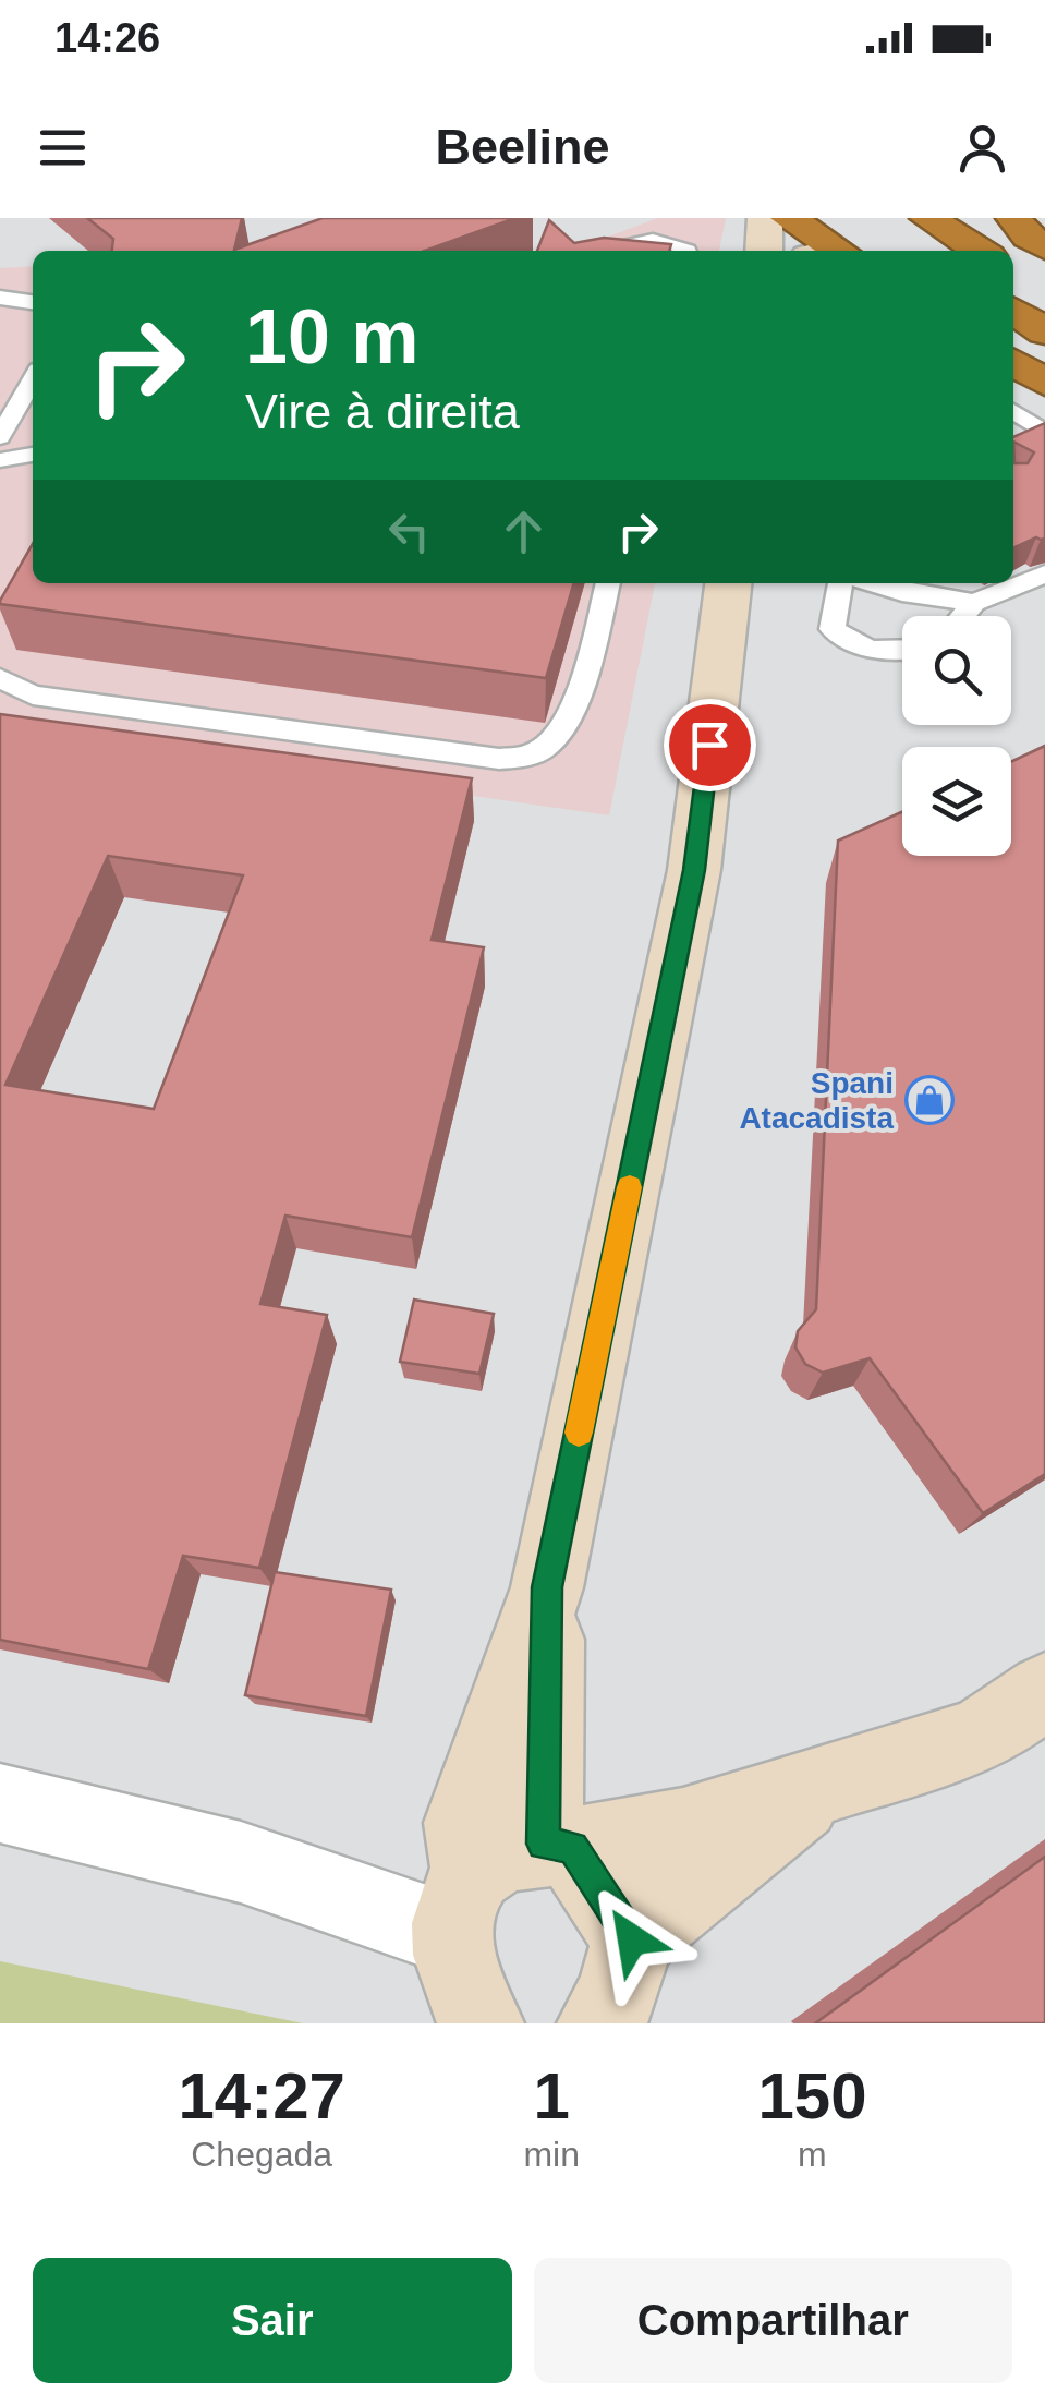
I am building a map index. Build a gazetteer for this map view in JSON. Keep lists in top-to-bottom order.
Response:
{
  "places": {
    "shop": ["Spani Atacadista"]
  },
  "page": {
    "status": "14:26",
    "header": "Beeline",
    "turn": ["10 m", "Vire à direita"],
    "eta": [
      "14:27",
      "Chegada",
      "1",
      "min",
      "150",
      "m"
    ],
    "buttons": ["Sair", "Compartilhar"]
  }
}
